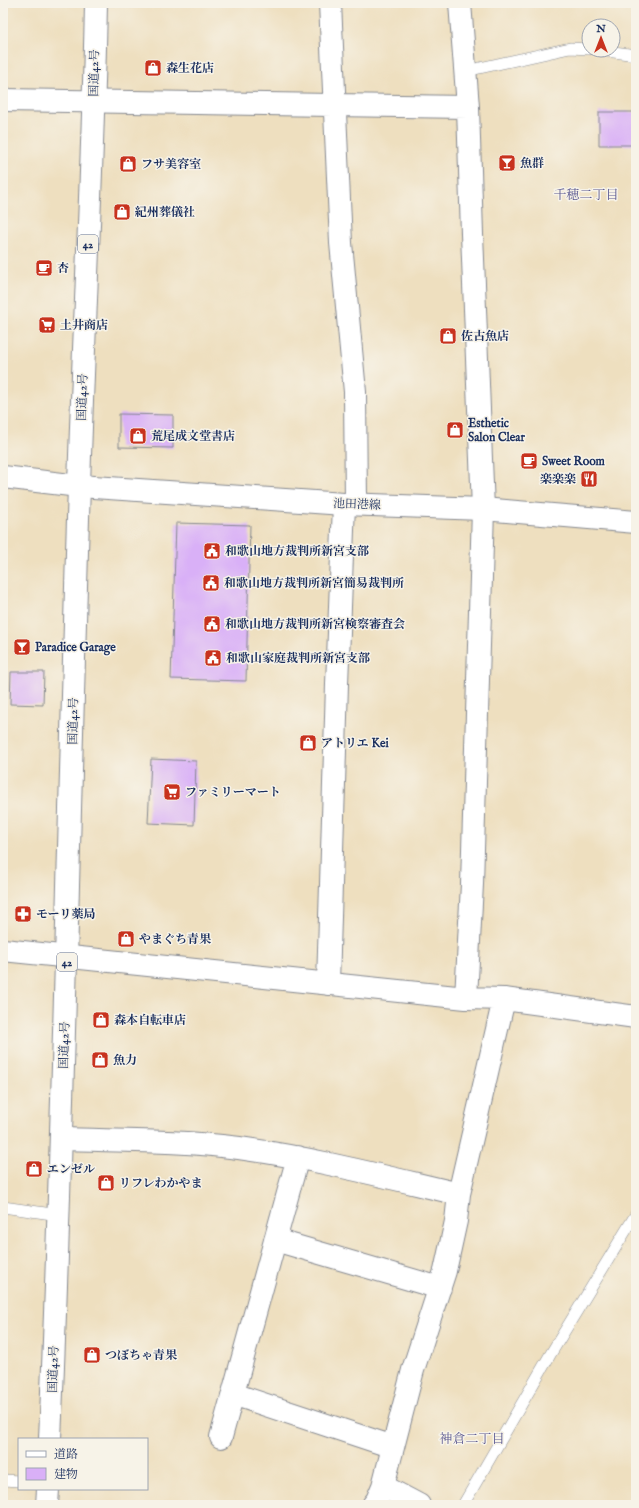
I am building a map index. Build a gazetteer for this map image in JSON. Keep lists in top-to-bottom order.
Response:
{
  "streets": {
    "main road": ["国道42号", "42", "池田港線"]
  },
  "crossings": [
    ["国道42号", "池田港線"]
  ],
  "districts": ["千穂二丁目", "神倉二丁目"],
  "places": {
    "shop": [
      "森生花店",
      "フサ美容室",
      "紀州葬儀社",
      "佐古魚店",
      "Esthetic Salon Clear",
      "荒尾成文堂書店",
      "アトリエ Kei",
      "やまぐち青果",
      "森本自転車店",
      "魚力",
      "エンゼル",
      "リフレわかやま",
      "つぼちゃ青果"
    ],
    "bar": ["魚群", "Paradice Garage"],
    "cafe": ["杏", "Sweet Room"],
    "supermarket": ["土井商店", "ファミリーマート"],
    "restaurant": ["楽楽楽"],
    "public building": [
      "和歌山地方裁判所新宮支部",
      "和歌山地方裁判所新宮簡易裁判所",
      "和歌山地方裁判所新宮検察審査会",
      "和歌山家庭裁判所新宮支部"
    ],
    "pharmacy": ["モーリ薬局"]
  },
  "legend": ["道路", "建物"],
  "north": "top"
}
